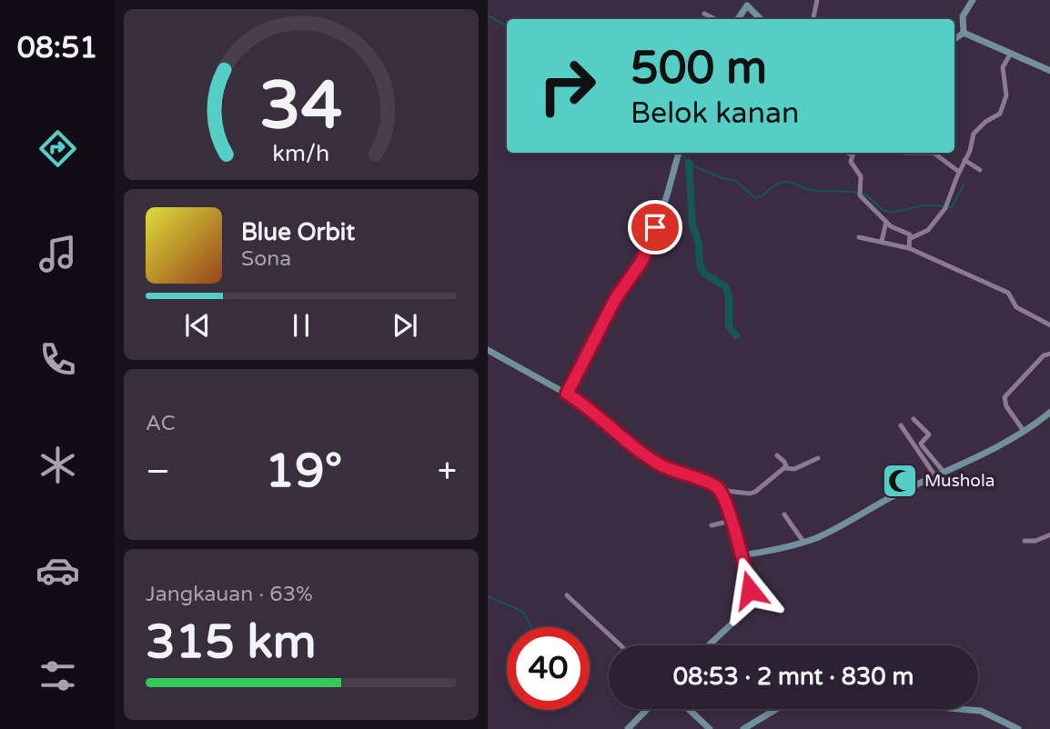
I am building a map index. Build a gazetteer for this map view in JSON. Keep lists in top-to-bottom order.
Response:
{
  "places": {
    "mosque": ["Mushola"]
  },
  "page": {
    "tabs": "08:51",
    "turn": ["500 m", "Belok kanan"],
    "song": ["Blue Orbit", "Sona"],
    "tile": [
      "AC",
      ["Jangkauan · 63%", "315 km"]
    ],
    "heat": ["−", "19°", "+"],
    "limit": "40",
    "trip": "08:53 · 2 mnt · 830 m",
    "gauge": ["34", "km/h"]
  }
}
